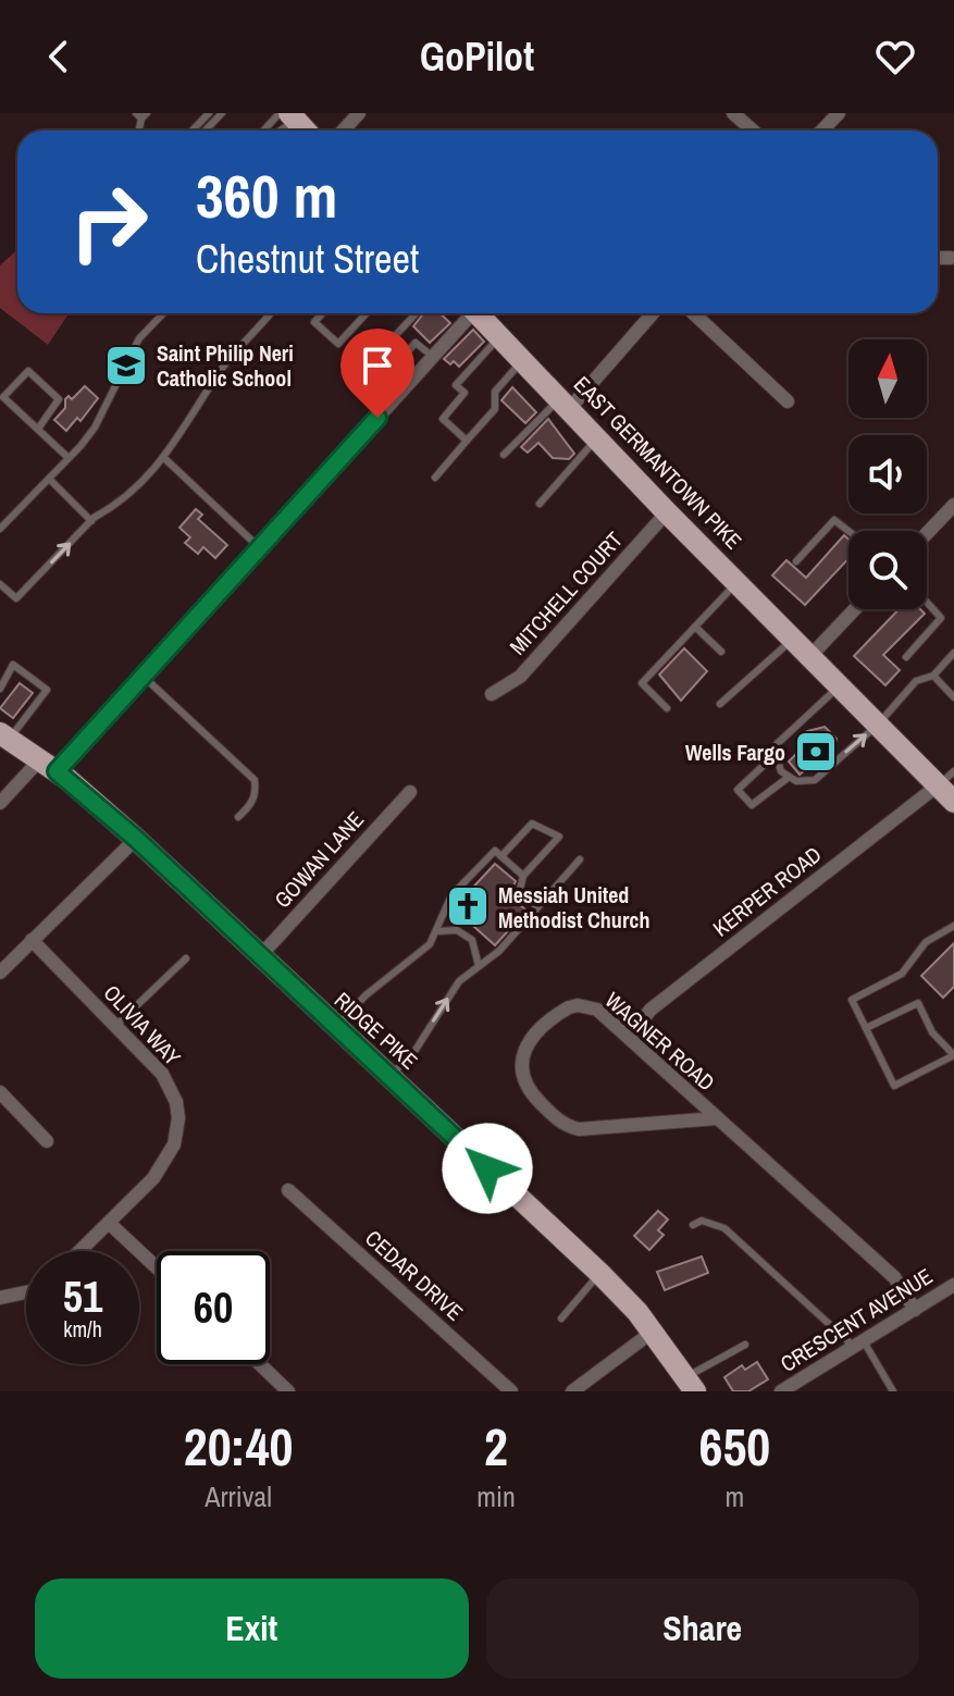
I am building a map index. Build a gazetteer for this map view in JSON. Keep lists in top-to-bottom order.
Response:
{
  "streets": {
    "main road": ["EAST GERMANTOWN PIKE", "RIDGE PIKE"],
    "street": [
      "MITCHELL COURT",
      "GOWAN LANE",
      "KERPER ROAD",
      "OLIVIA WAY",
      "WAGNER ROAD",
      "CEDAR DRIVE",
      "CRESCENT AVENUE"
    ]
  },
  "crossings": [
    ["EAST GERMANTOWN PIKE", "MITCHELL COURT"],
    ["EAST GERMANTOWN PIKE", "KERPER ROAD"],
    ["GOWAN LANE", "RIDGE PIKE"],
    ["KERPER ROAD", "WAGNER ROAD"],
    ["WAGNER ROAD", "CRESCENT AVENUE"]
  ],
  "places": {
    "school or university": ["Saint Philip Neri Catholic School"],
    "bank": ["Wells Fargo"],
    "church": ["Messiah United Methodist Church"]
  },
  "north": "top",
  "page": {
    "header": "GoPilot",
    "turn": ["360 m", "Chestnut Street"],
    "speed": "51 km/h",
    "limit": "60",
    "eta": [
      "20:40",
      "Arrival",
      "2",
      "min",
      "650",
      "m"
    ],
    "buttons": ["Exit", "Share"]
  }
}
